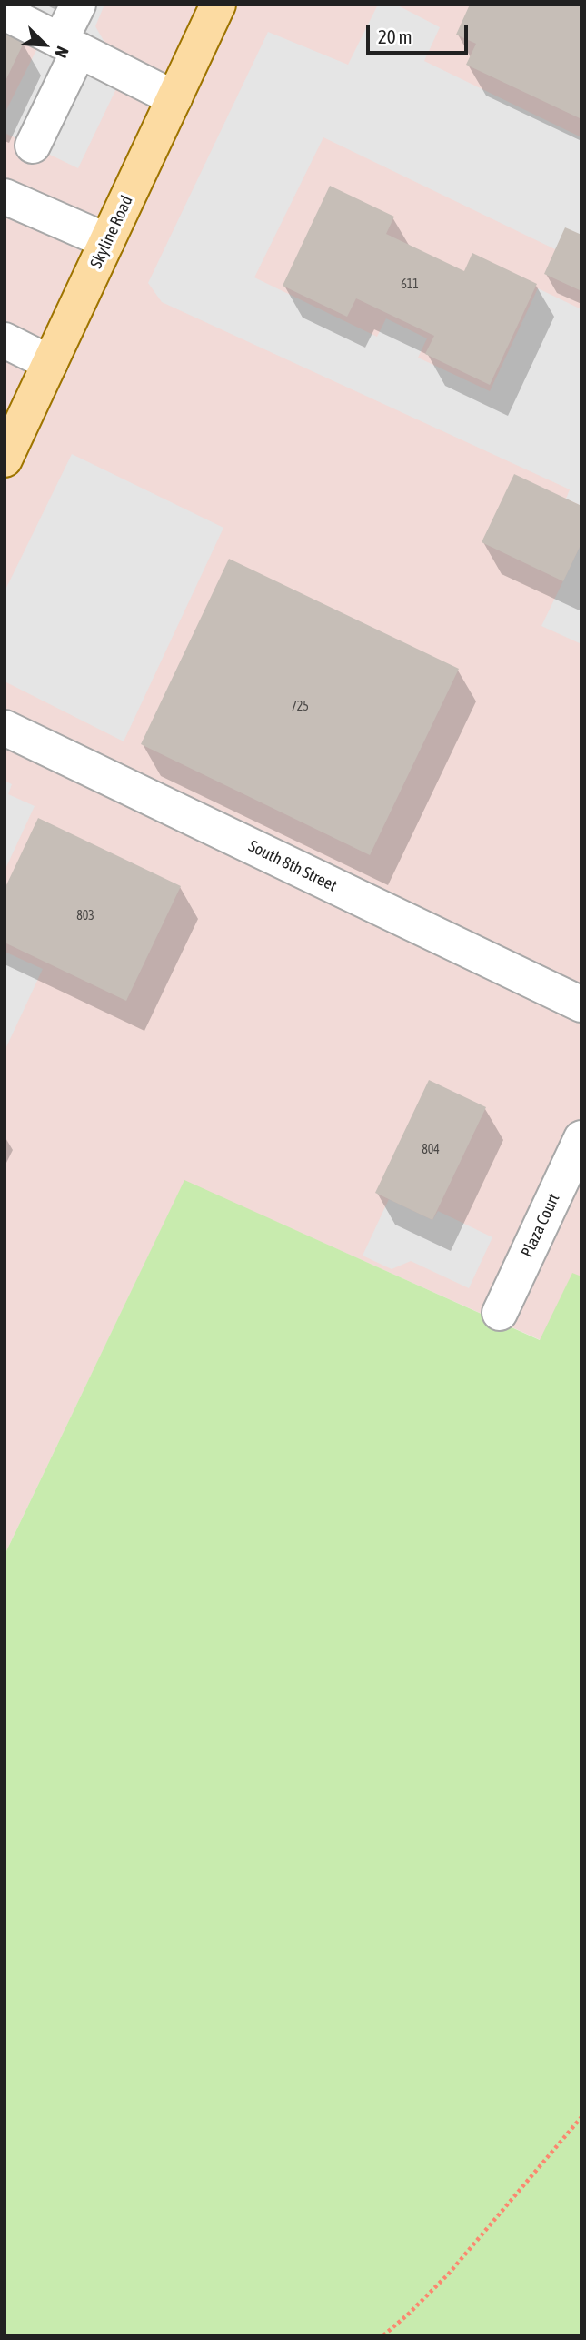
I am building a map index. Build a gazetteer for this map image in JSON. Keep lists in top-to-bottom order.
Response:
{
  "streets": {
    "main road": ["Skyline Road"],
    "street": ["South 8th Street", "Plaza Court"]
  },
  "house_numbers": [
    "611",
    "725",
    "803",
    "804"
  ],
  "scale_bar": "20 m",
  "north": "bottom right"
}
